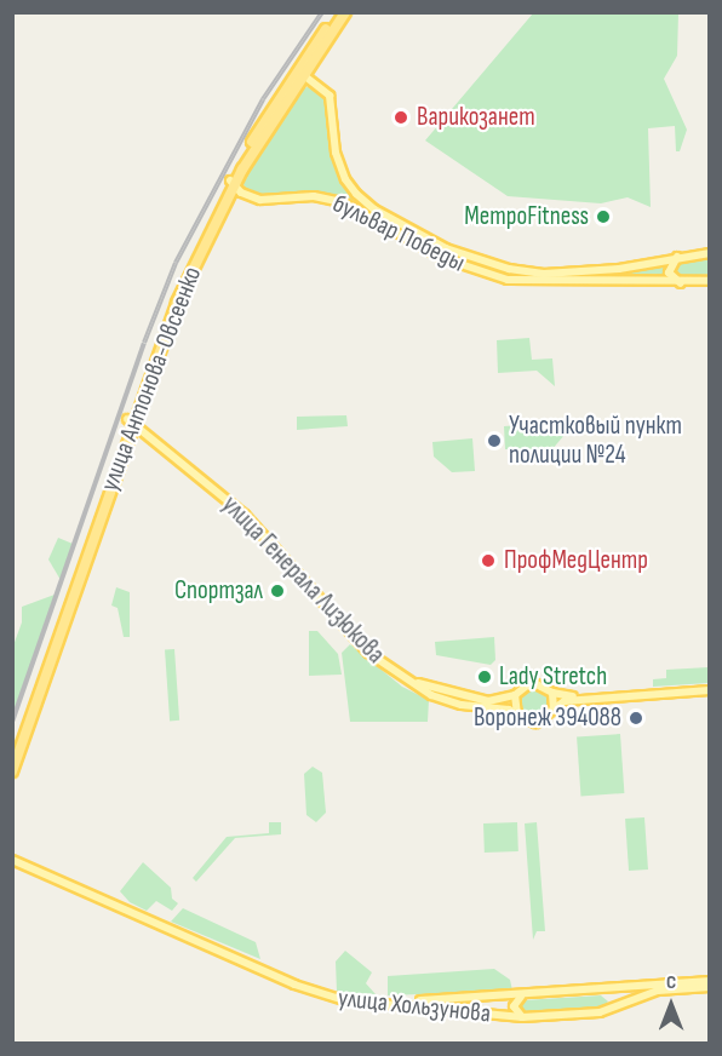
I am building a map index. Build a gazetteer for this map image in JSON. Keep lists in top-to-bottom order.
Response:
{
  "streets": {
    "highway": ["улица Антонова-Овсеенко"],
    "main road": ["бульвар Победы", "улица Генерала Лизюкова", "улица Хользунова"]
  },
  "crossings": [
    ["бульвар Победы", "улица Антонова-Овсеенко"],
    ["улица Антонова-Овсеенко", "улица Генерала Лизюкова"]
  ],
  "places": [
    "Варикозанет",
    "МетроFitness",
    "Участковый пункт полиции №24",
    "ПрофМедЦентр",
    "Спортзал",
    "Lady Stretch",
    "Воронеж 394088"
  ],
  "north": "top"
}
